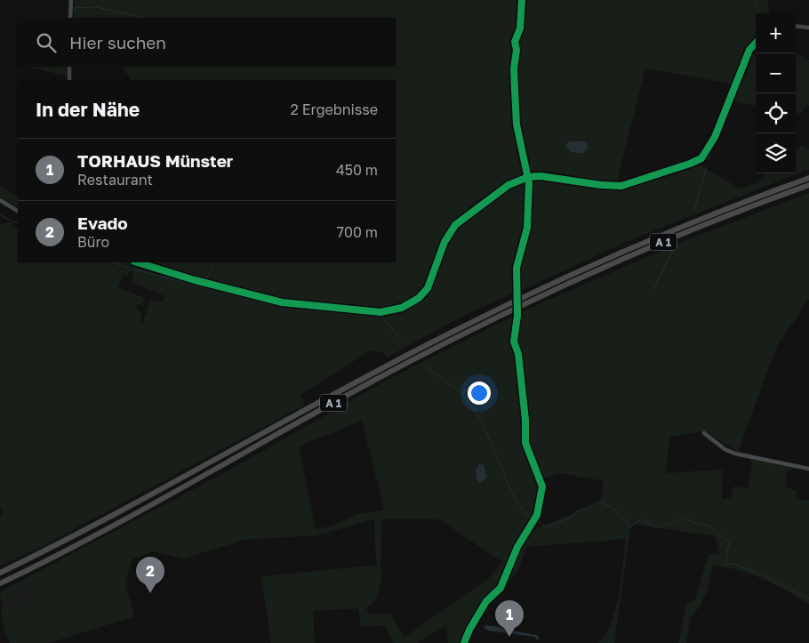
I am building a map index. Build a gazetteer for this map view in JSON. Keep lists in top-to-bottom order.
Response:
{
  "streets": {
    "highway": ["A 1"]
  },
  "page": {
    "map_buttons": ["+", "−"],
    "search": "Hier suchen",
    "heading": ["In der Nähe", "2 Ergebnisse"],
    "list": [
      {
        "mark": "1",
        "name": "TORHAUS Münster",
        "note": "Restaurant",
        "value": "450 m"
      },
      {
        "mark": "2",
        "name": "Evado",
        "note": "Büro",
        "value": "700 m"
      }
    ],
    "pins": ["2", "1"]
  }
}
